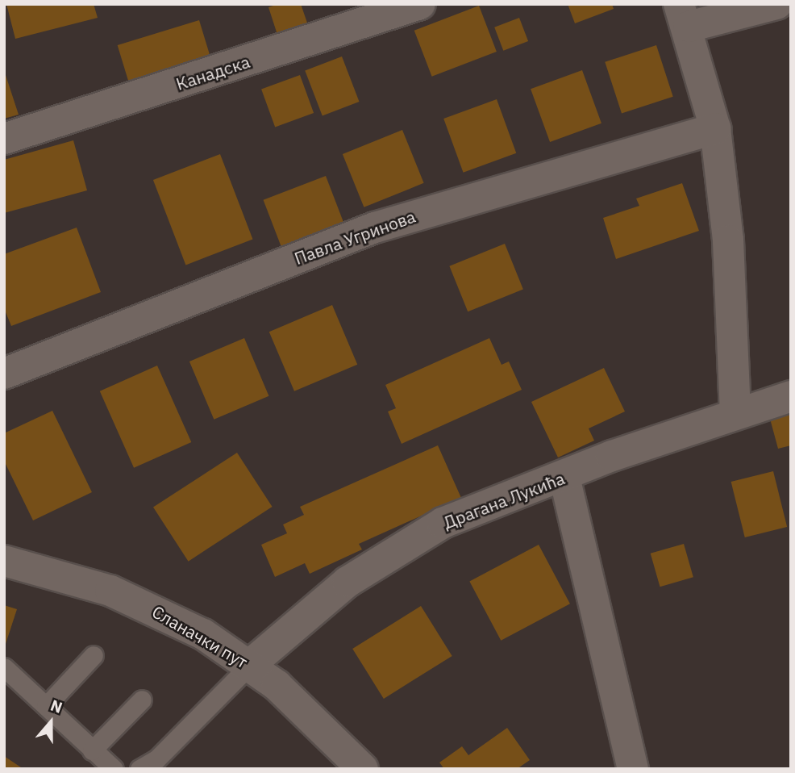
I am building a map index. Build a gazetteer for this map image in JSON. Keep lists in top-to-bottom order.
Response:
{
  "streets": {
    "street": [
      "Канадска",
      "Павла Угринова",
      "Драгана Лукића",
      "Сланачки пут"
    ]
  },
  "crossings": [
    ["Драгана Лукића", "Сланачки пут"]
  ],
  "north": "top"
}
